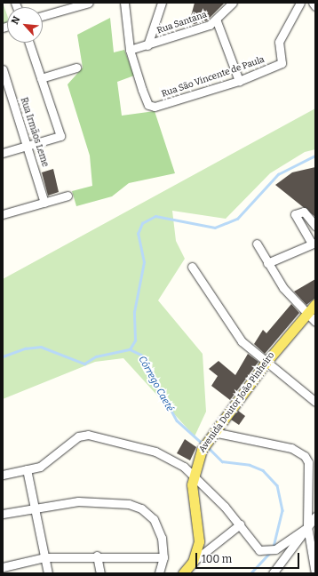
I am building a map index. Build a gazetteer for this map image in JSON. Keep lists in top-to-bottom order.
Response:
{
  "streets": {
    "main road": ["Avenida Doutor João Pinheiro"],
    "street": ["Rua Santana", "Rua São Vincente de Paula", "Rua Irmãos Leme"]
  },
  "crossings": [
    ["Rua Santana", "Rua São Vincente de Paula"]
  ],
  "water": ["Córrego Caeté"],
  "scale_bar": "100 m",
  "north": "top left"
}
